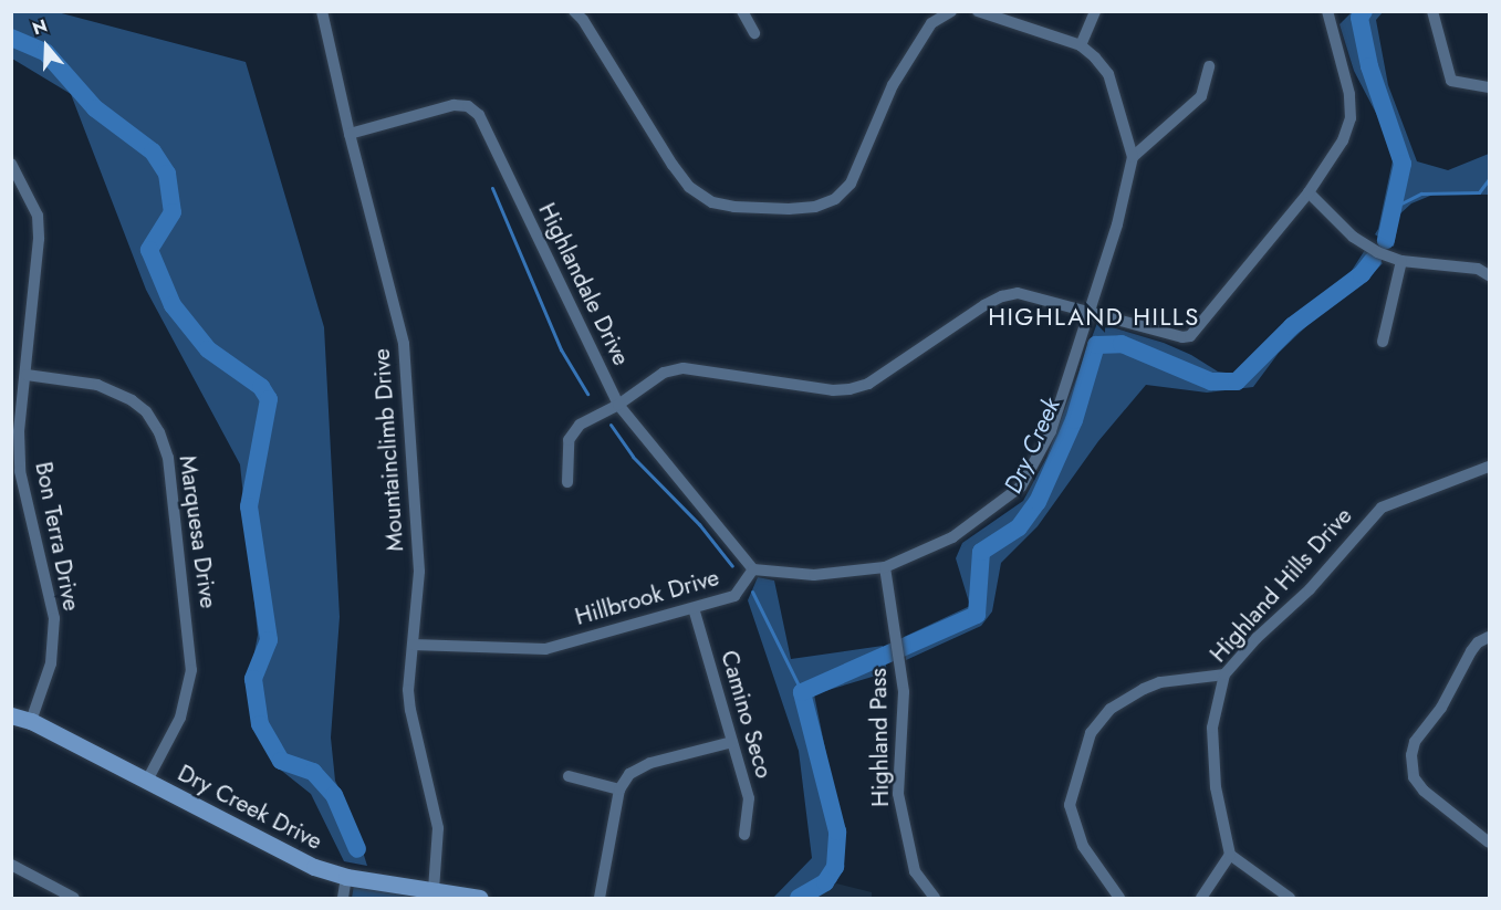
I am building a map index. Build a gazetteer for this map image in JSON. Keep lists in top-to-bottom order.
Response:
{
  "streets": {
    "street": [
      "Highlandale Drive",
      "Mountainclimb Drive",
      "Marquesa Drive",
      "Bon Terra Drive",
      "Highland Hills Drive",
      "Hillbrook Drive",
      "Camino Seco",
      "Highland Pass",
      "Dry Creek Drive"
    ]
  },
  "crossings": [
    ["Highlandale Drive", "Mountainclimb Drive"],
    ["Highlandale Drive", "Hillbrook Drive"],
    ["Mountainclimb Drive", "Hillbrook Drive"],
    ["Mountainclimb Drive", "Dry Creek Drive"],
    ["Marquesa Drive", "Bon Terra Drive"],
    ["Marquesa Drive", "Dry Creek Drive"],
    ["Bon Terra Drive", "Dry Creek Drive"],
    ["Hillbrook Drive", "Camino Seco"]
  ],
  "districts": ["HIGHLAND HILLS"],
  "water": ["Dry Creek"],
  "north": "top"
}
